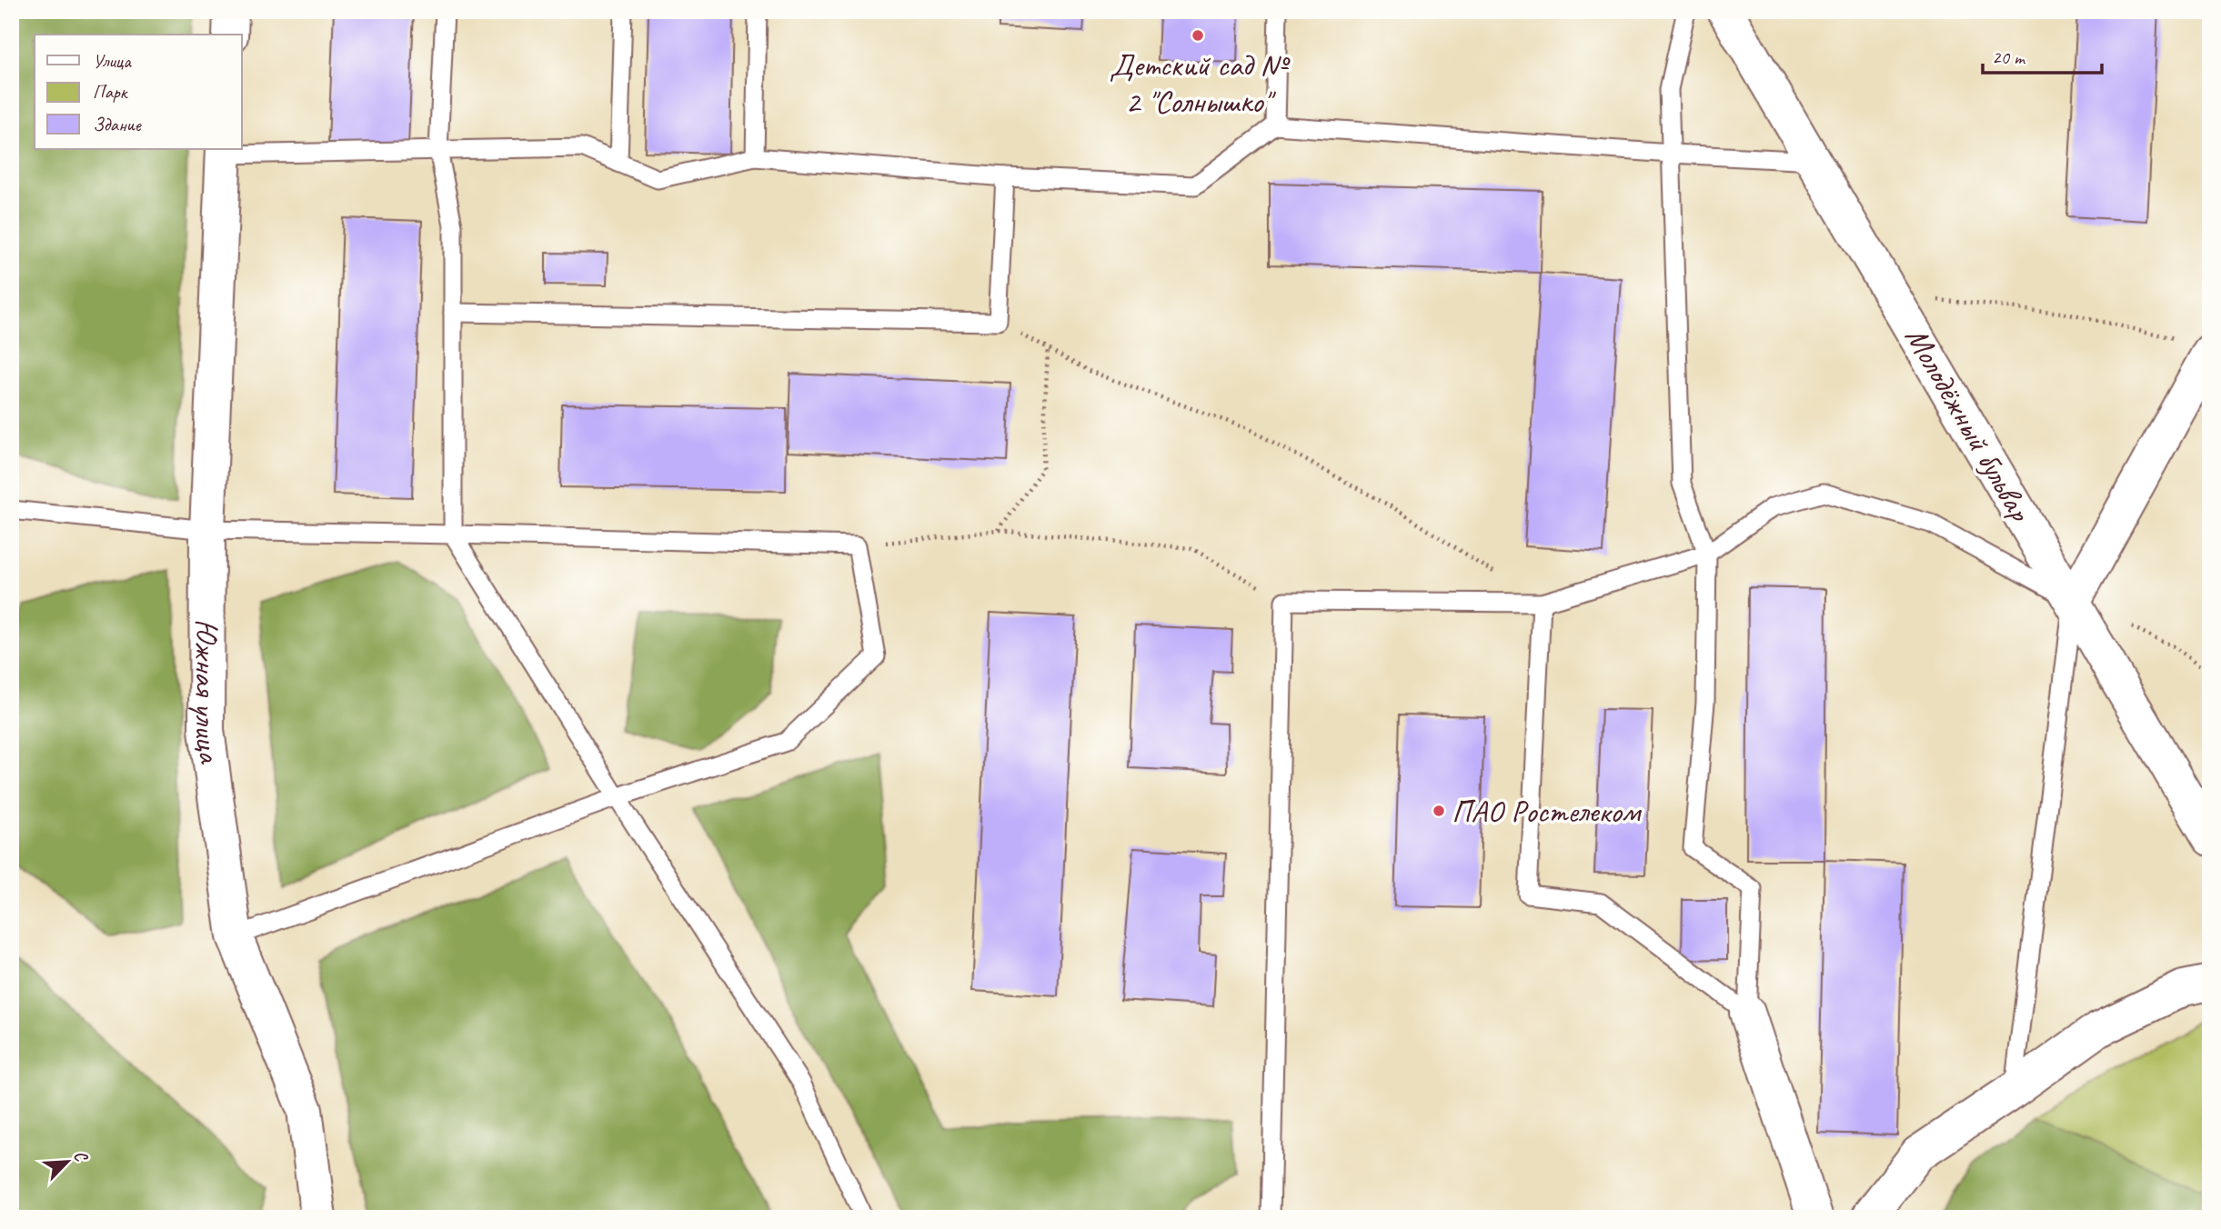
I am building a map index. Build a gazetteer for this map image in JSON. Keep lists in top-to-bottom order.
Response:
{
  "streets": {
    "street": ["Молодёжный бульвар", "Южная улица"]
  },
  "places": ["Детский сад № 2 \"Солнышко\"", "ПАО Ростелеком"],
  "legend": ["Улица", "Парк", "Здание"],
  "scale_bar": "20 m",
  "north": "top right"
}
